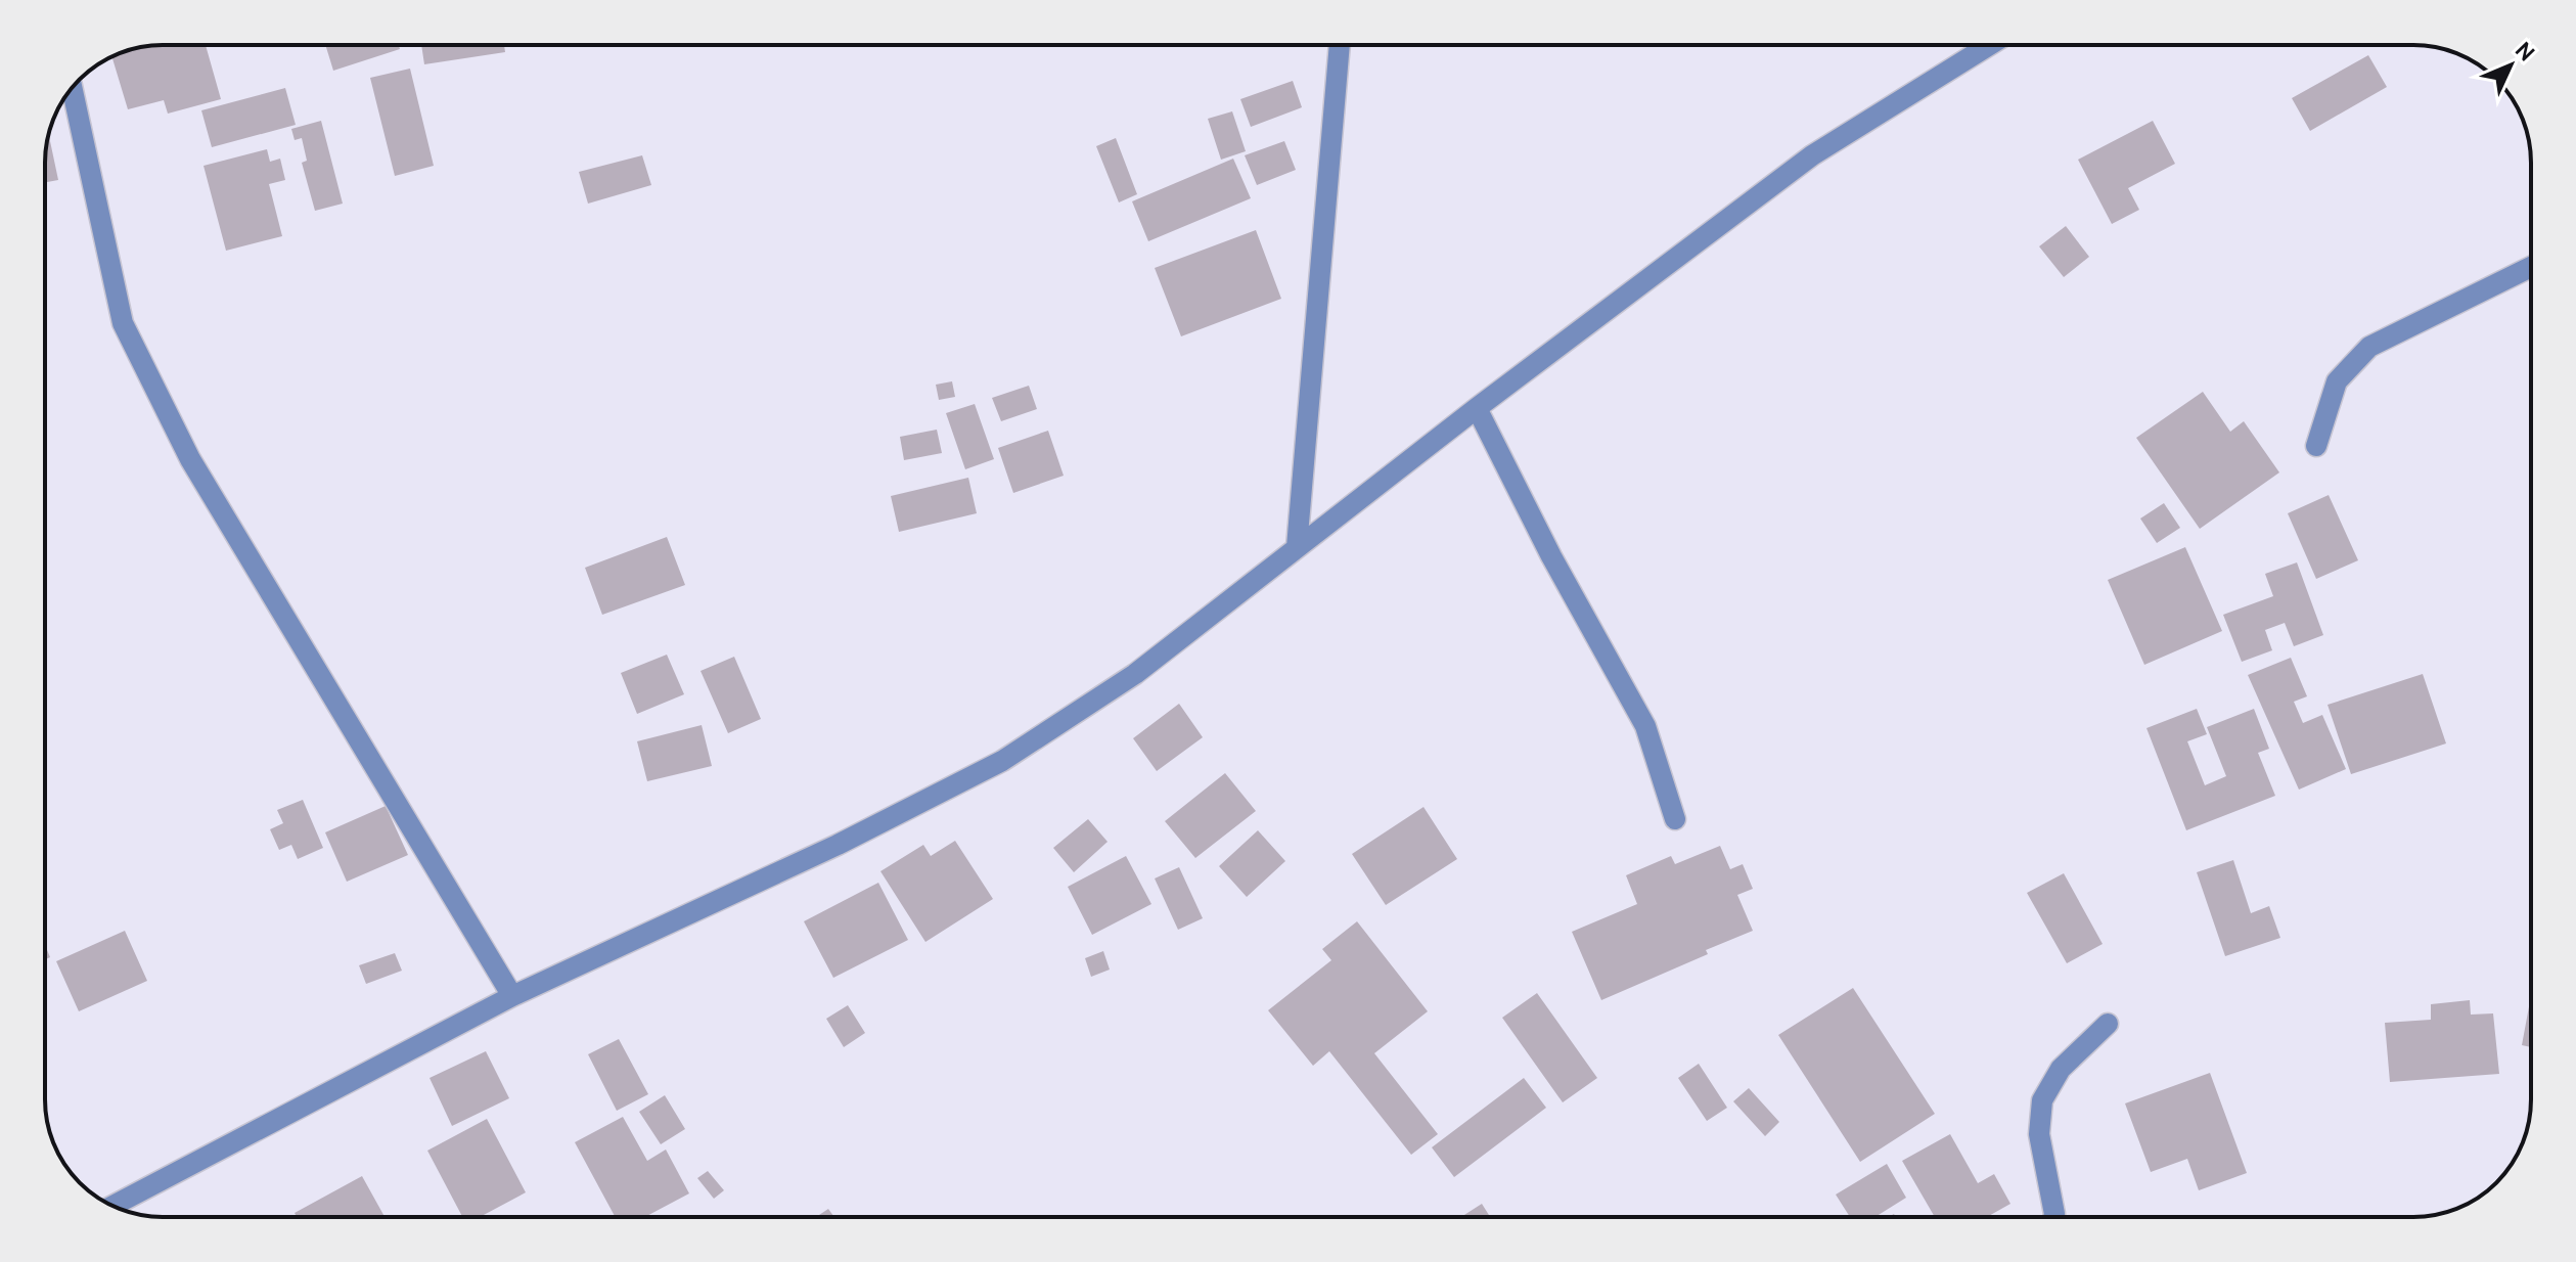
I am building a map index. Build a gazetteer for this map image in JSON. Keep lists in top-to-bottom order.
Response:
{
  "north": "top right"
}
